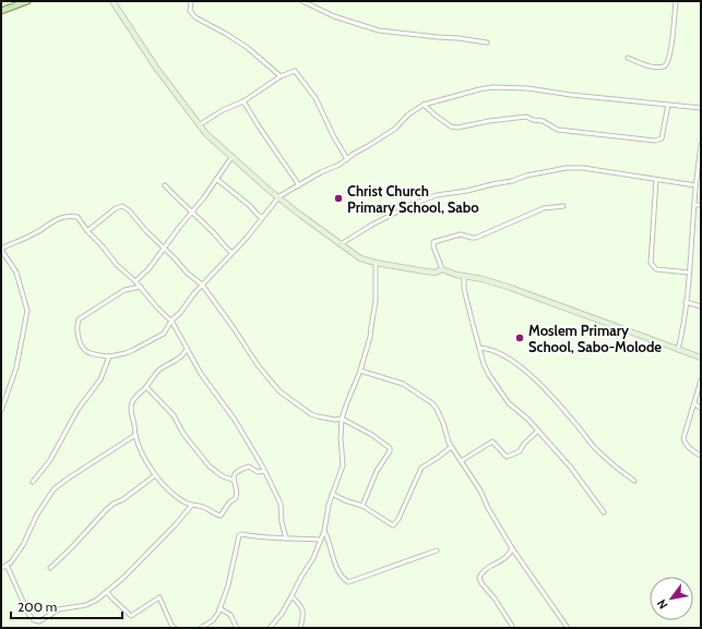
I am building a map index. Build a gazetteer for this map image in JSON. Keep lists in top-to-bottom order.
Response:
{
  "places": ["Christ Church Primary School, Sabo", "Moslem Primary School, Sabo-Molode"],
  "scale_bar": "200 m",
  "north": "bottom left"
}
